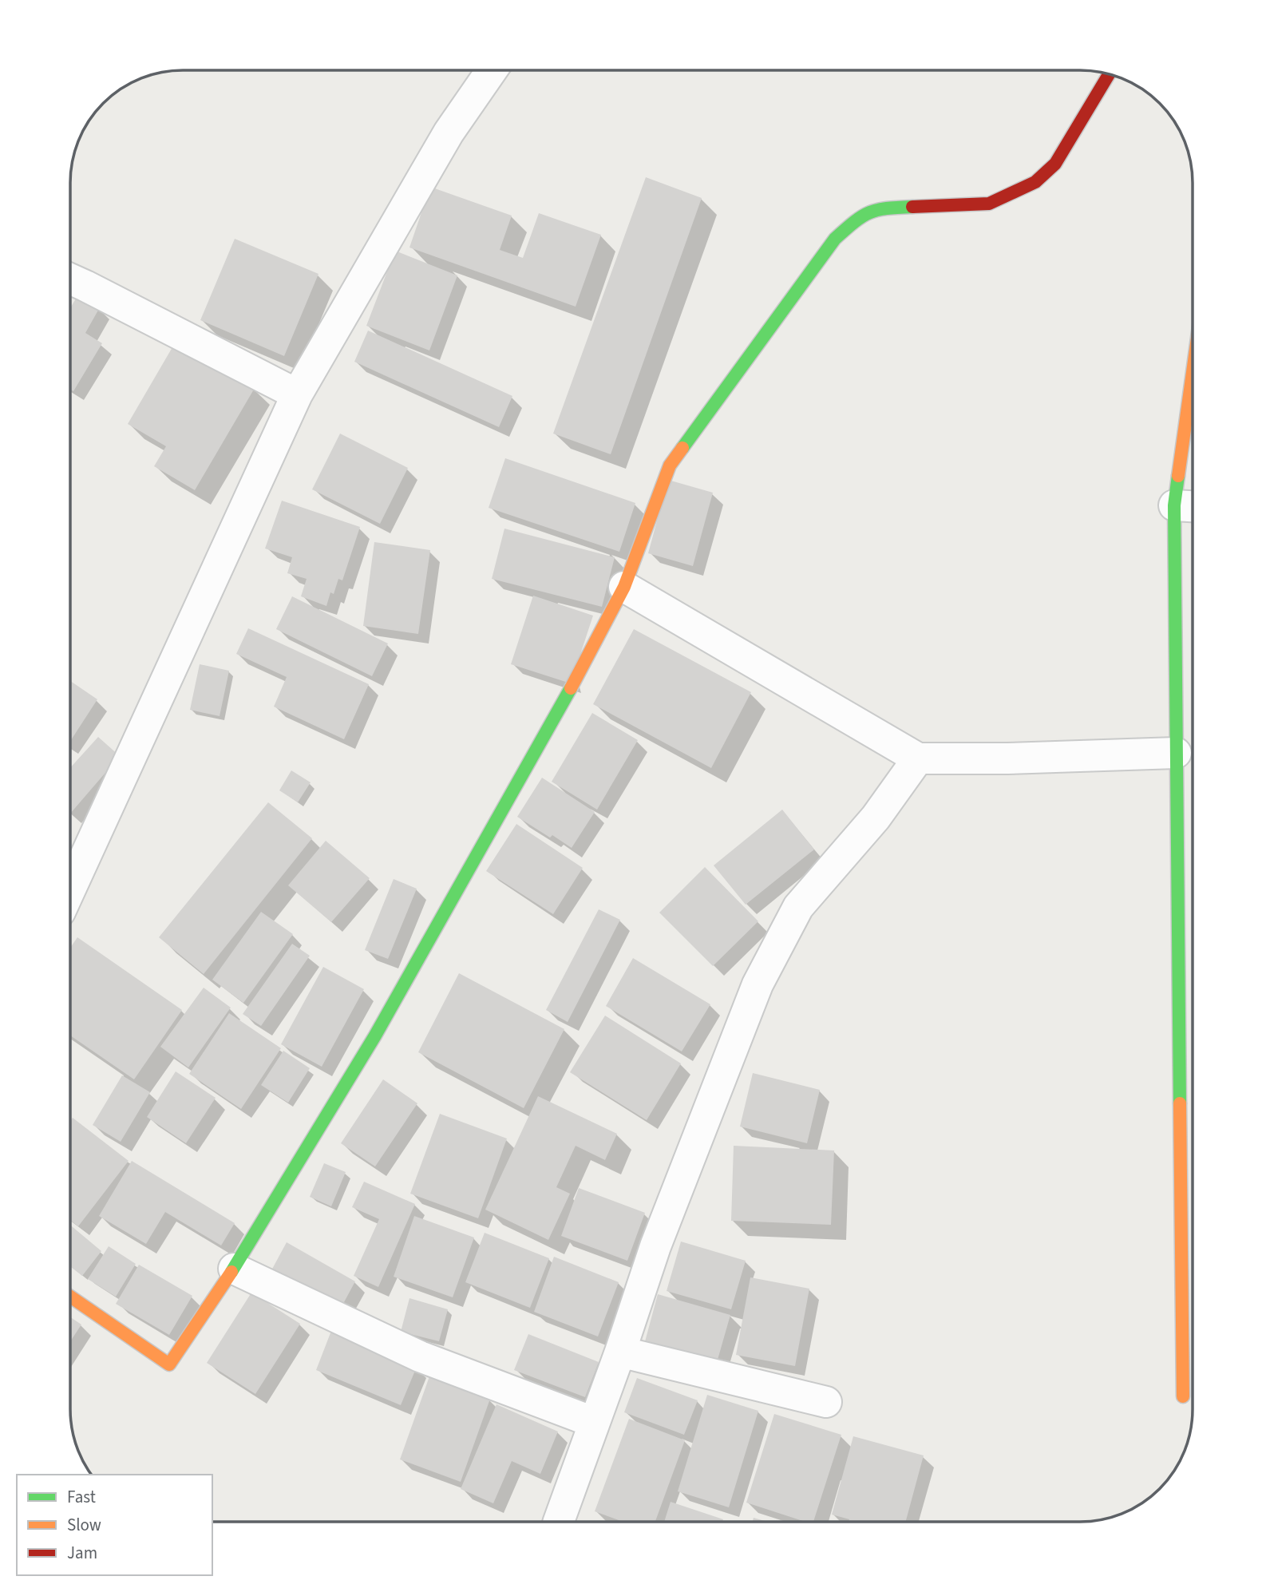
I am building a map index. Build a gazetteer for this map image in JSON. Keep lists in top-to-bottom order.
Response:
{
  "legend": ["Fast", "Slow", "Jam"]
}
